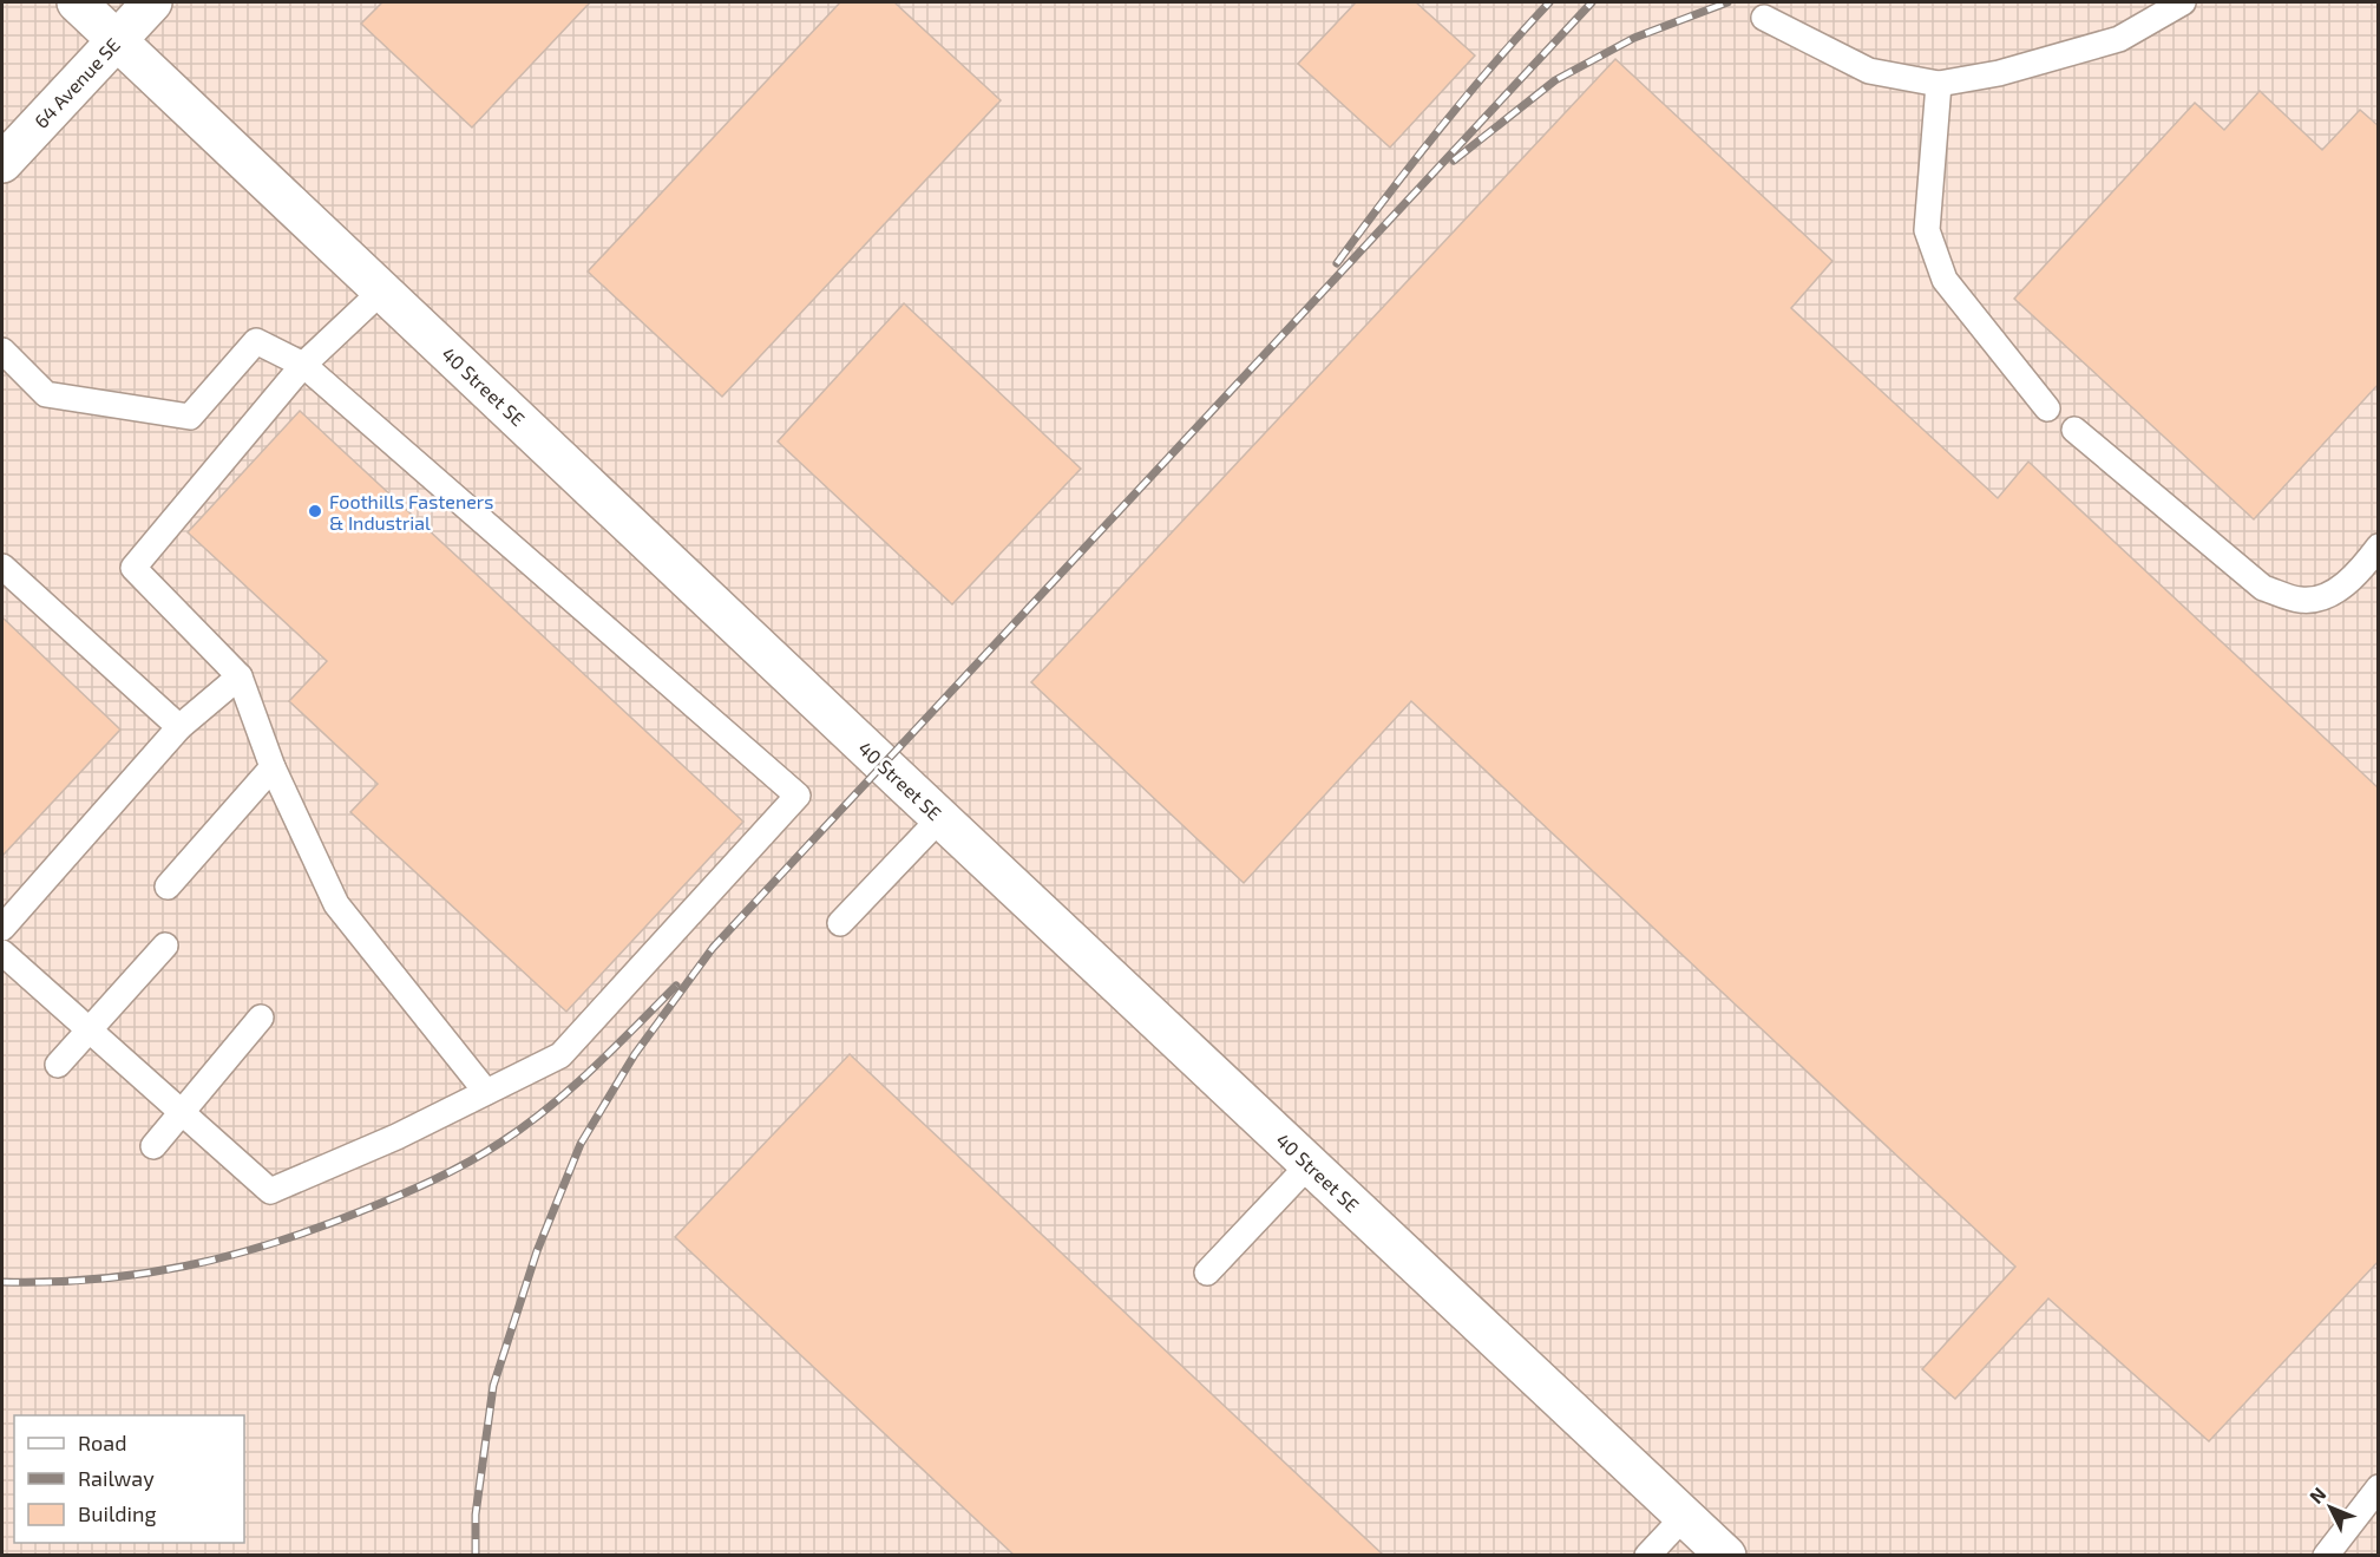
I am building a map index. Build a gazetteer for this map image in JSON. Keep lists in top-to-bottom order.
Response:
{
  "streets": {
    "street": ["64 Avenue SE", "40 Street SE"]
  },
  "crossings": [
    ["64 Avenue SE", "40 Street SE"]
  ],
  "places": ["Foothills Fasteners & Industrial"],
  "legend": ["Road", "Railway", "Building"],
  "north": "top left"
}
